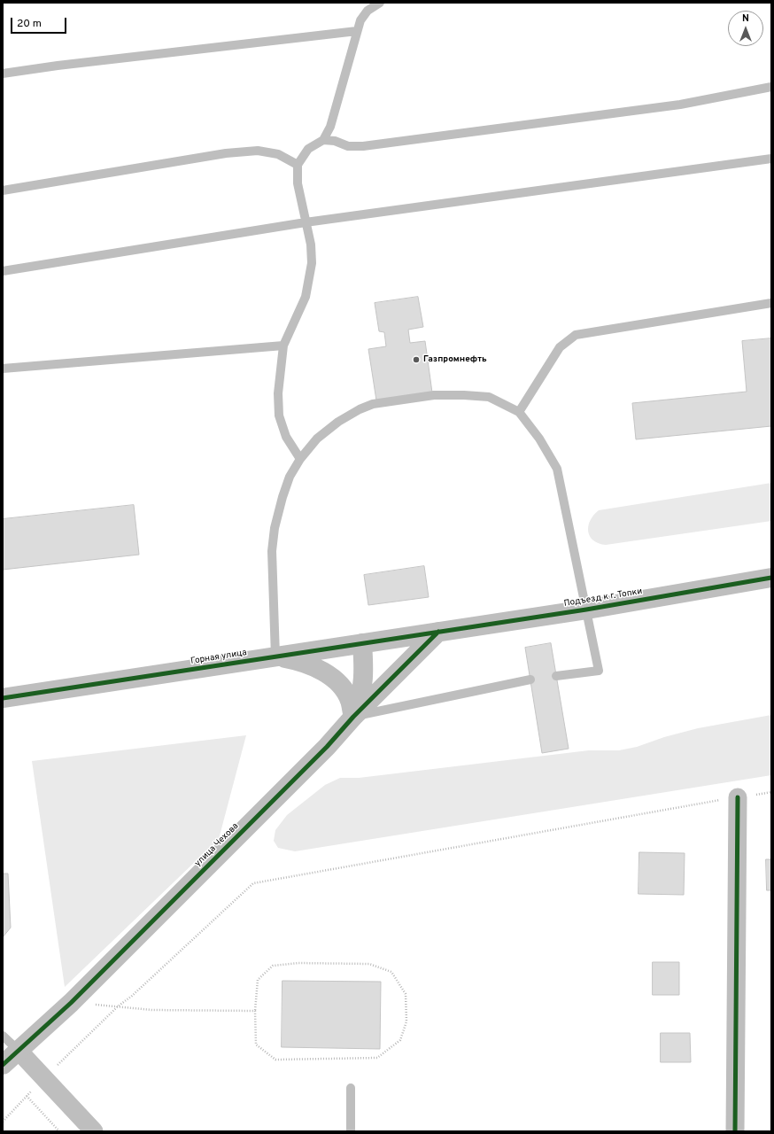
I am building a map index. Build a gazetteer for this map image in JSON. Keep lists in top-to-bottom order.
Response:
{
  "streets": {
    "street": ["Подъезд к г. Топки", "Горная улица", "улица Чехова"]
  },
  "crossings": [
    ["Подъезд к г. Топки", "Горная улица"],
    ["Подъезд к г. Топки", "улица Чехова"],
    ["Горная улица", "улица Чехова"]
  ],
  "places": ["Газпромнефть"],
  "scale_bar": "20 m",
  "north": "top"
}
